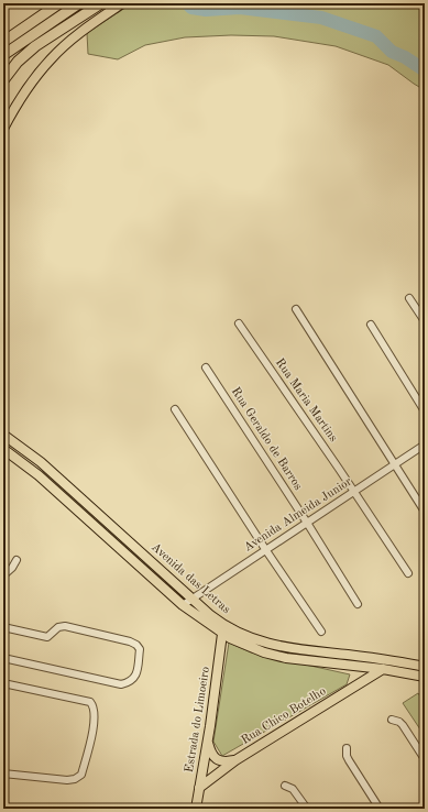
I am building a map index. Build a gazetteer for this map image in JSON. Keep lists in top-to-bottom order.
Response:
{
  "streets": {
    "main road": ["Avenida das Letras", "Rua Chico Botelho", "Estrada do Limoeiro"],
    "street": ["Rua Maria Martins", "Rua Geraldo de Barros", "Avenida Almeida Junior"]
  },
  "crossings": [
    ["Rua Maria Martins", "Avenida Almeida Junior"],
    ["Rua Geraldo de Barros", "Avenida Almeida Junior"],
    ["Avenida Almeida Junior", "Avenida das Letras"],
    ["Avenida das Letras", "Rua Chico Botelho"],
    ["Avenida das Letras", "Estrada do Limoeiro"],
    ["Rua Chico Botelho", "Estrada do Limoeiro"]
  ]
}
